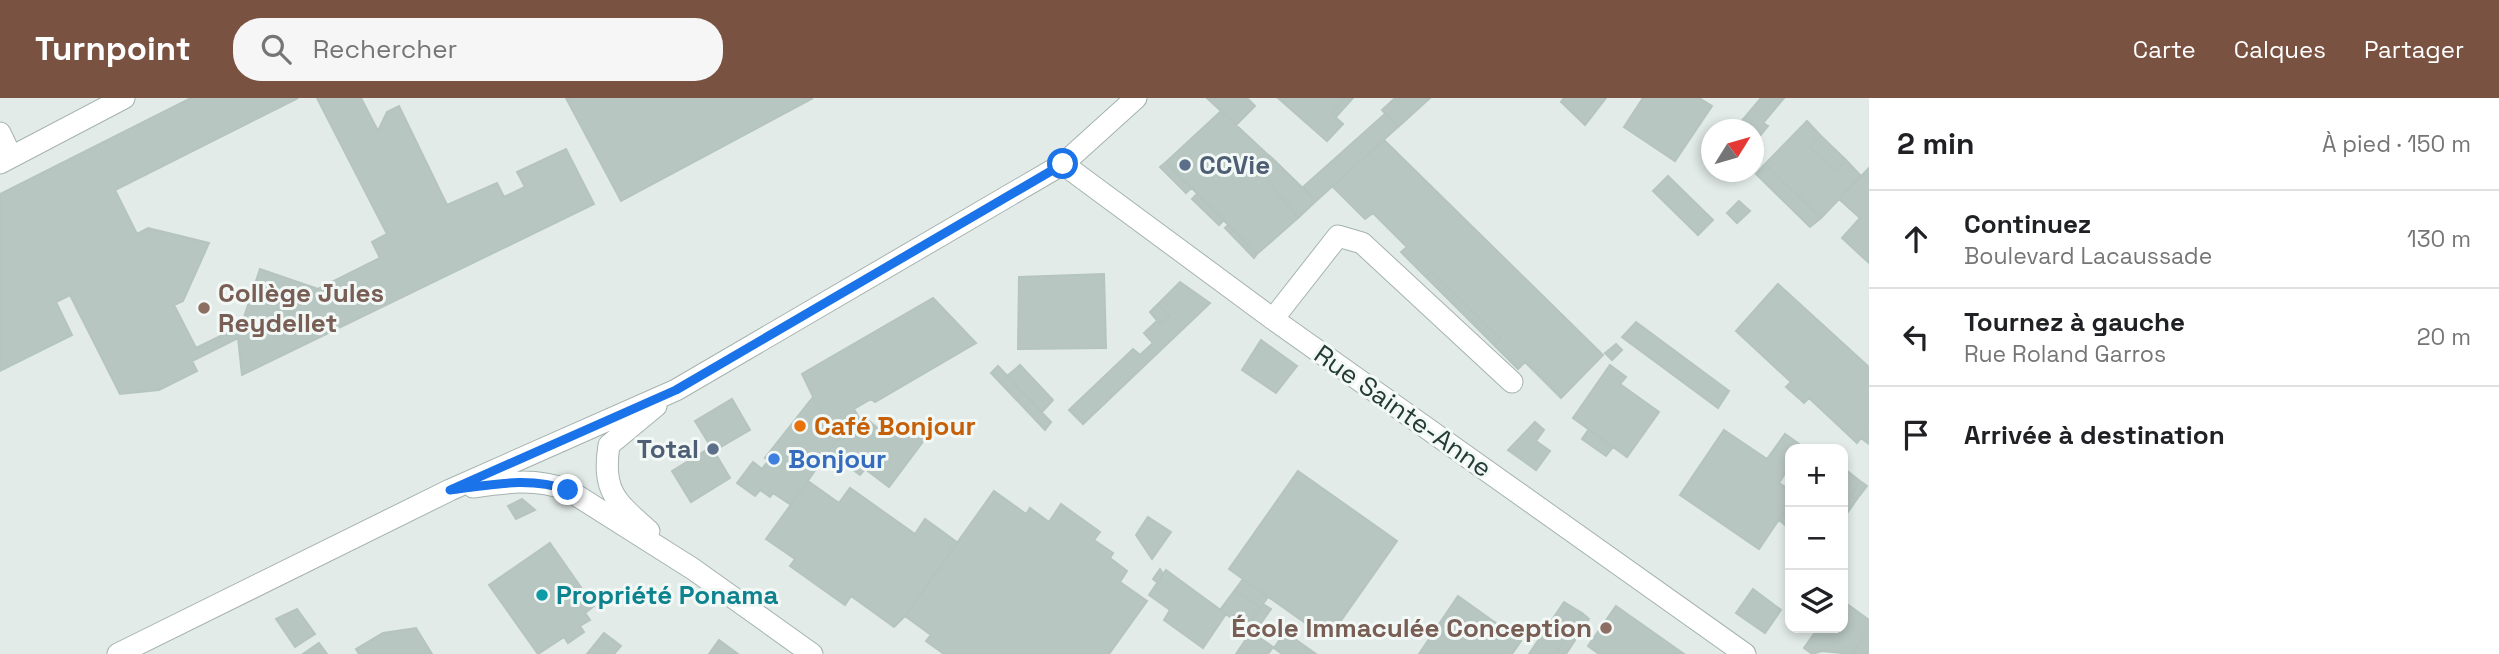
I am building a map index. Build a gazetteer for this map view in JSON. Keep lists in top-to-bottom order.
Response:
{
  "streets": {
    "street": ["Rue Sainte-Anne"]
  },
  "places": [
    "CCVie",
    "Collège Jules Reydellet",
    "Café Bonjour",
    "Total",
    "Bonjour",
    "Propriété Ponama",
    "École Immaculée Conception"
  ],
  "north": "top right",
  "page": {
    "header": "Turnpoint",
    "search": "Rechercher",
    "nav": ["Carte", "Calques", "Partager"],
    "heading": ["2 min", "À pied · 150 m"],
    "list": [
      ["Continuez", "Boulevard Lacaussade", "130 m"],
      ["Tournez à gauche", "Rue Roland Garros", "20 m"],
      "Arrivée à destination"
    ],
    "map_buttons": ["+", "−"]
  }
}
